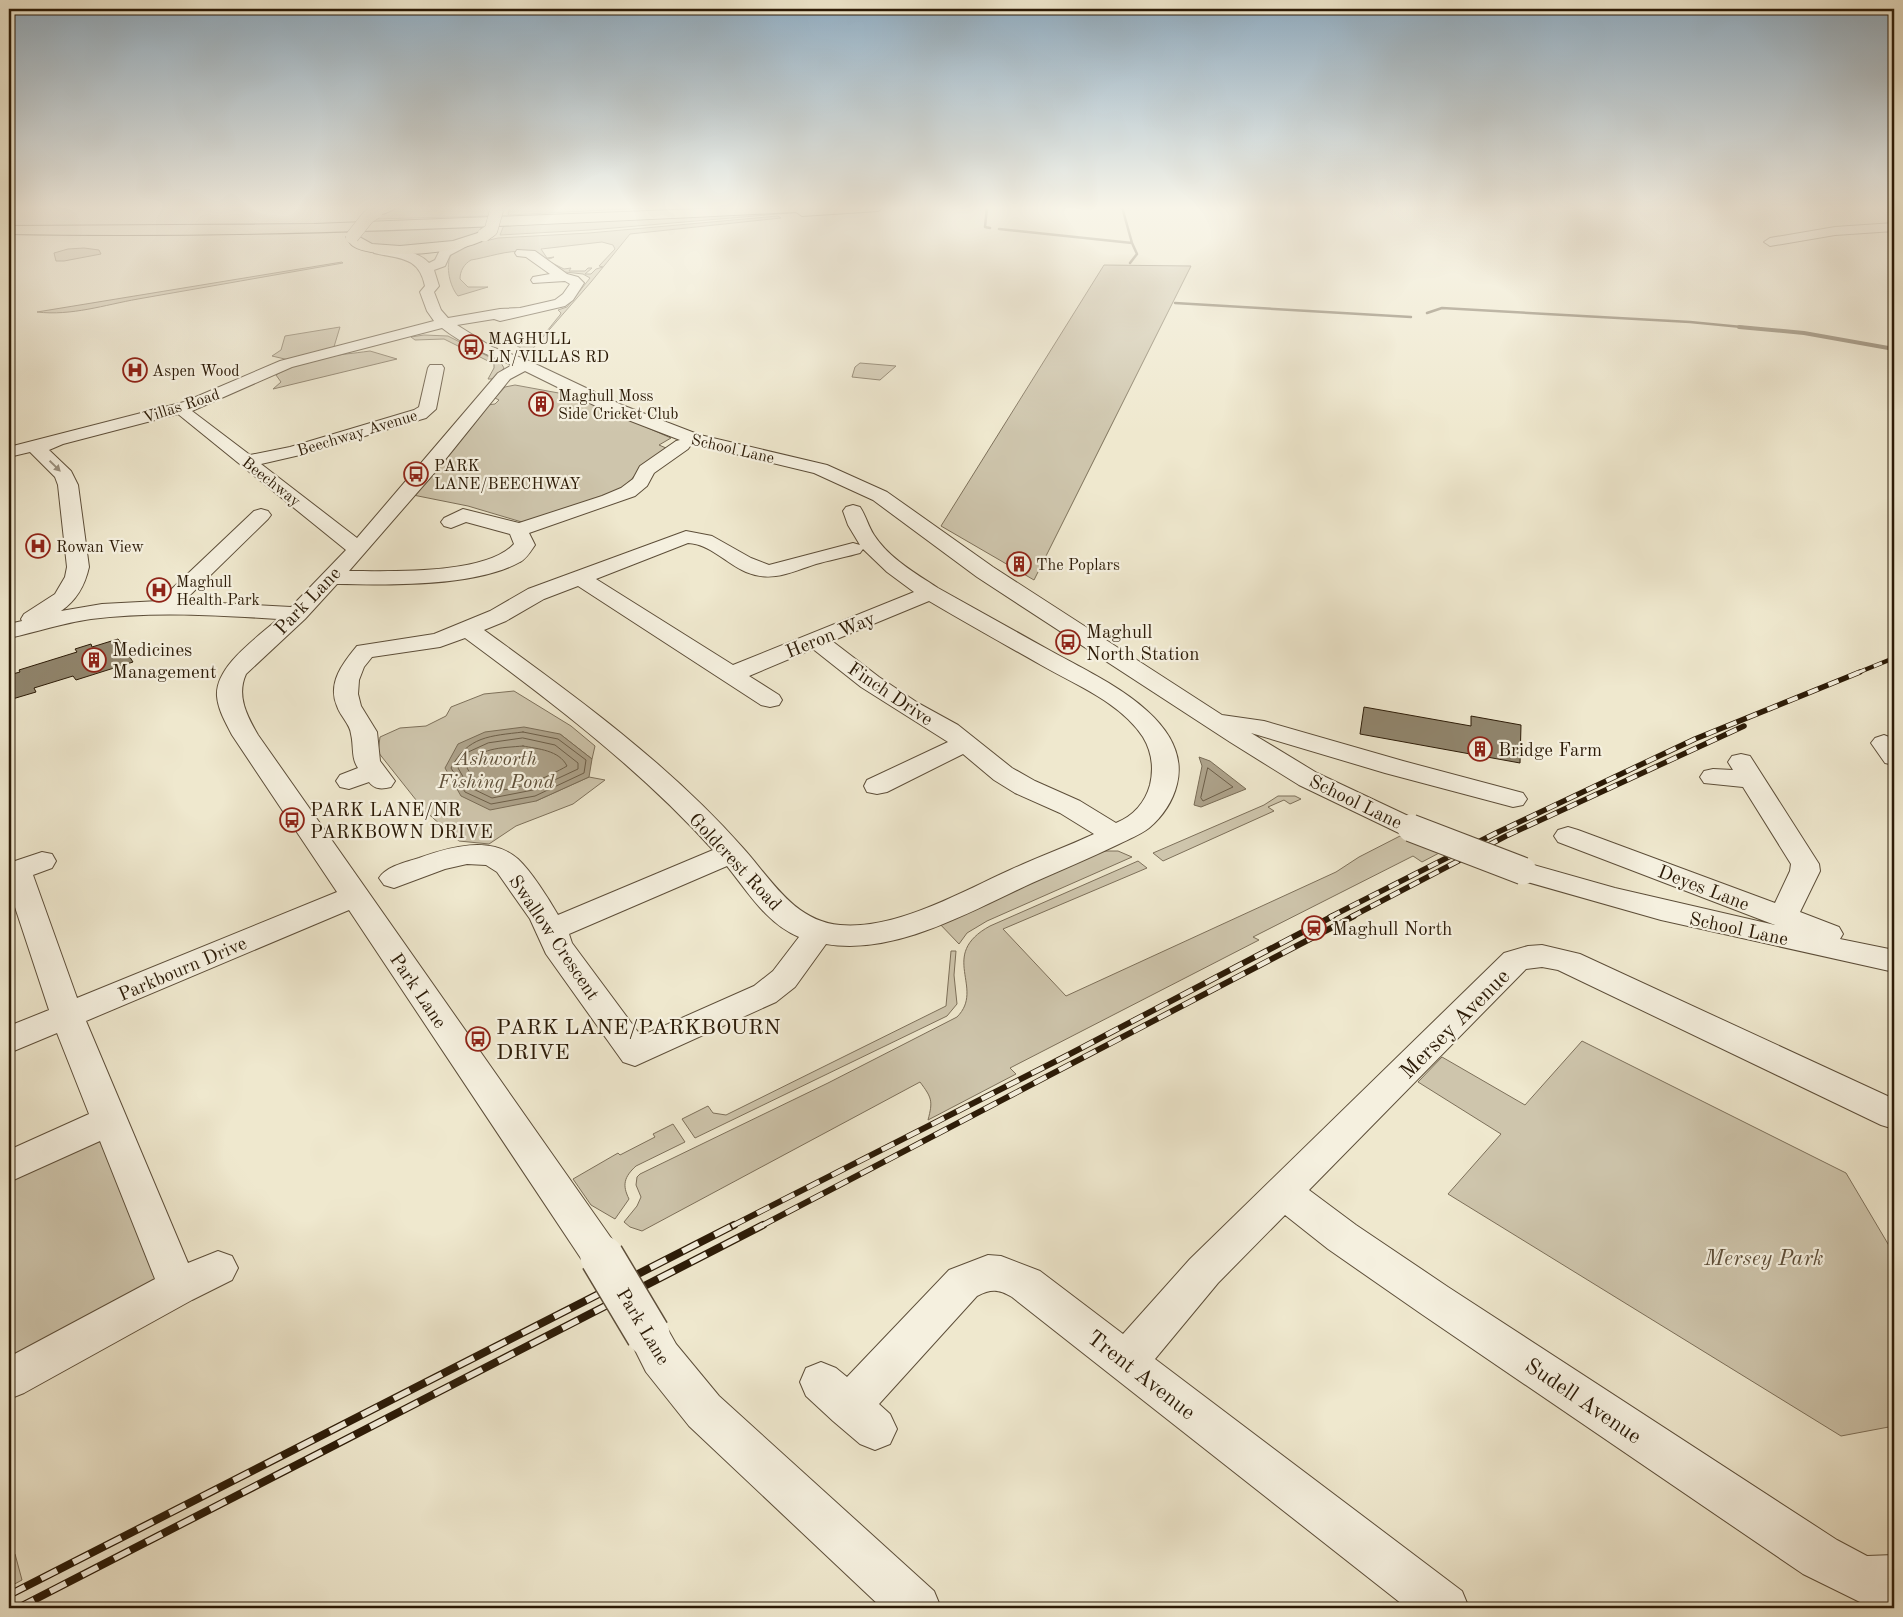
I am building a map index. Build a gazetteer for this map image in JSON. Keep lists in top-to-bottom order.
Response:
{
  "streets": {
    "street": [
      "Villas Road",
      "Beechway Avenue",
      "School Lane",
      "Beechway",
      "Park Lane",
      "Heron Way",
      "Finch Drive",
      "Goldcrest Road",
      "Deyes Lane",
      "Swallow Crescent",
      "Parkbourn Drive",
      "Mersey Avenue",
      "Trent Avenue",
      "Sudell Avenue"
    ]
  },
  "crossings": [
    ["Villas Road", "School Lane"],
    ["Beechway Avenue", "Beechway"],
    ["School Lane", "Park Lane"],
    ["School Lane", "Goldcrest Road"],
    ["School Lane", "Deyes Lane"],
    ["Beechway", "Park Lane"],
    ["Park Lane", "Parkbourn Drive"],
    ["Heron Way", "Finch Drive"],
    ["Heron Way", "Goldcrest Road"],
    ["Finch Drive", "Goldcrest Road"],
    ["Goldcrest Road", "Swallow Crescent"],
    ["Mersey Avenue", "Trent Avenue"],
    ["Mersey Avenue", "Sudell Avenue"]
  ],
  "water": ["Ashworth Fishing Pond"],
  "parks": ["Mersey Park"],
  "places": {
    "bus stop": [
      "MAGHULL LN/VILLAS RD",
      "PARK LANE/BEECHWAY",
      "Maghull North Station",
      "PARK LANE/NR PARKBOWN DRIVE",
      "PARK LANE/PARKBOURN DRIVE"
    ],
    "hospital": ["Aspen Wood", "Rowan View", "Maghull Health Park"],
    "building": [
      "Maghull Moss Side Cricket Club",
      "The Poplars",
      "Medicines Management",
      "Bridge Farm"
    ],
    "station": ["Maghull North"]
  }
}
